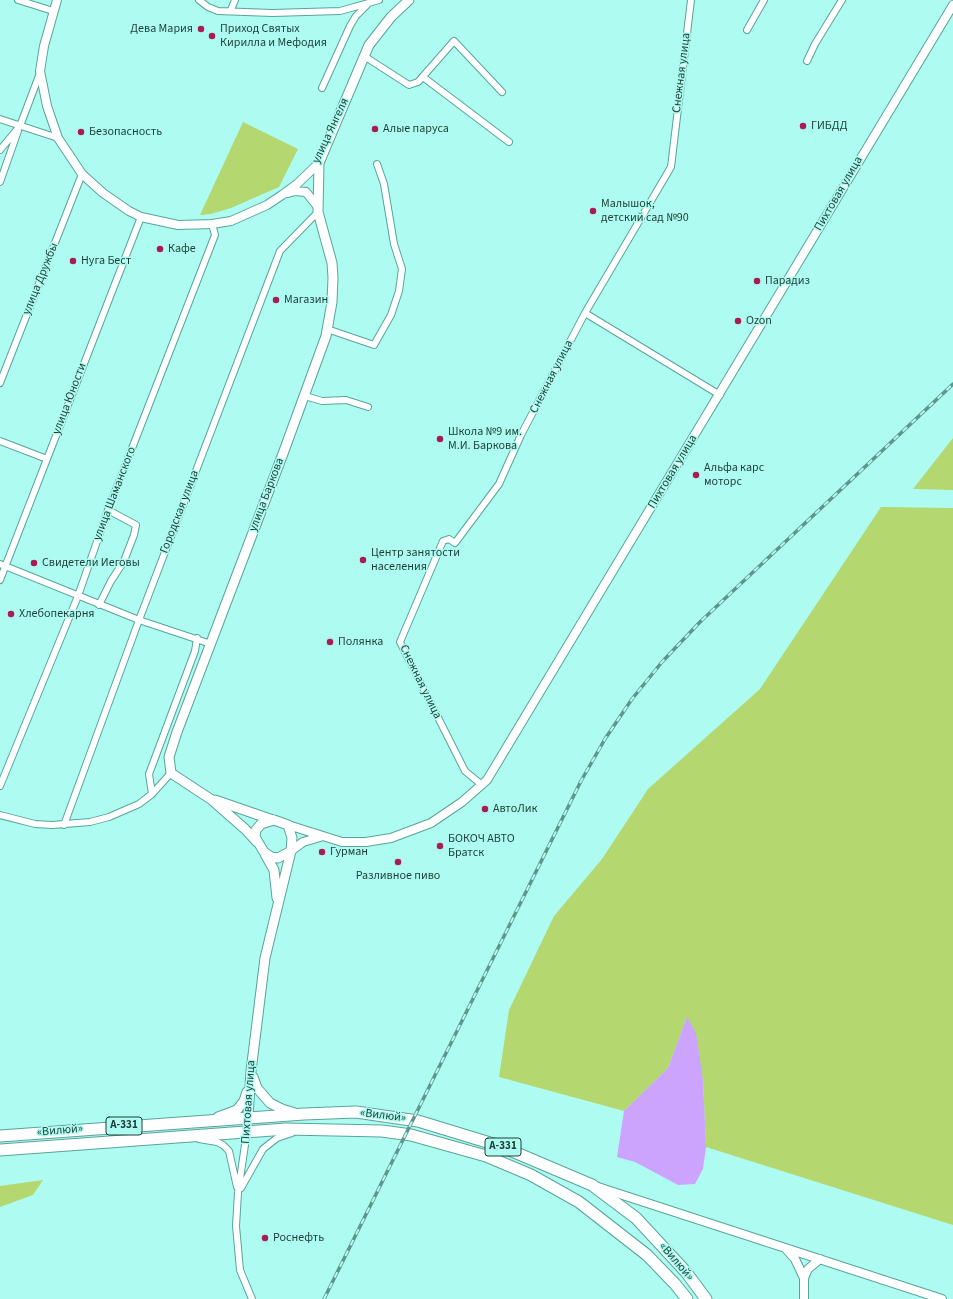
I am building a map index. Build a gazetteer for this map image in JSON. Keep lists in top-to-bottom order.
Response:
{
  "streets": {
    "highway": ["Пихтовая улица", "«Вилюй»", "А-331"],
    "main road": ["улица Янгеля", "улица Баркова"],
    "street": [
      "Снежная улица",
      "улица Дружбы",
      "улица Юности",
      "улица Шаманского",
      "Городская улица"
    ]
  },
  "crossings": [
    ["Снежная улица", "Пихтовая улица"],
    ["улица Янгеля", "улица Дружбы"],
    ["улица Янгеля", "улица Юности"],
    ["улица Янгеля", "улица Шаманского"],
    ["улица Янгеля", "улица Баркова"],
    ["Пихтовая улица", "«Вилюй»"],
    ["улица Баркова", "Городская улица"]
  ],
  "places": [
    "Дева Мария",
    "Приход Святых Кирилла и Мефодия",
    "ГИБДД",
    "Алые паруса",
    "Безопасность",
    "Малышок, детский сад №90",
    "Кафе",
    "Нуга Бест",
    "Парадиз",
    "Магазин",
    "Ozon",
    "Школа №9 им. М.И. Баркова",
    "Альфа карс моторс",
    "Центр занятости населения",
    "Свидетели Иеговы",
    "Хлебопекарня",
    "Полянка",
    "АвтоЛик",
    "БОКОЧ АВТО Братск",
    "Гурман",
    "Разливное пиво",
    "Роснефть"
  ]
}
